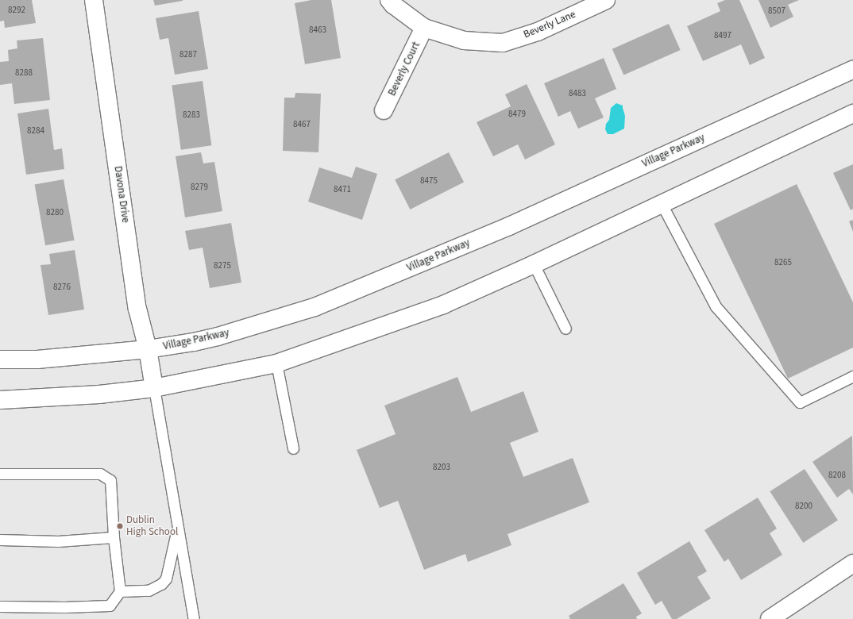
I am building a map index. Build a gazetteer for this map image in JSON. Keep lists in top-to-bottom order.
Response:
{
  "streets": {
    "street": [
      "Beverly Lane",
      "Beverly Court",
      "Village Parkway",
      "Davona Drive"
    ]
  },
  "crossings": [
    ["Beverly Lane", "Beverly Court"],
    ["Village Parkway", "Davona Drive"]
  ],
  "places": ["Dublin High School"],
  "house_numbers": [
    "8292",
    "8507",
    "8463",
    "8497",
    "8287",
    "8288",
    "8483",
    "8479",
    "8283",
    "8467",
    "8284",
    "8475",
    "8279",
    "8471",
    "8280",
    "8265",
    "8275",
    "8276",
    "8203",
    "8208",
    "8200"
  ]
}
